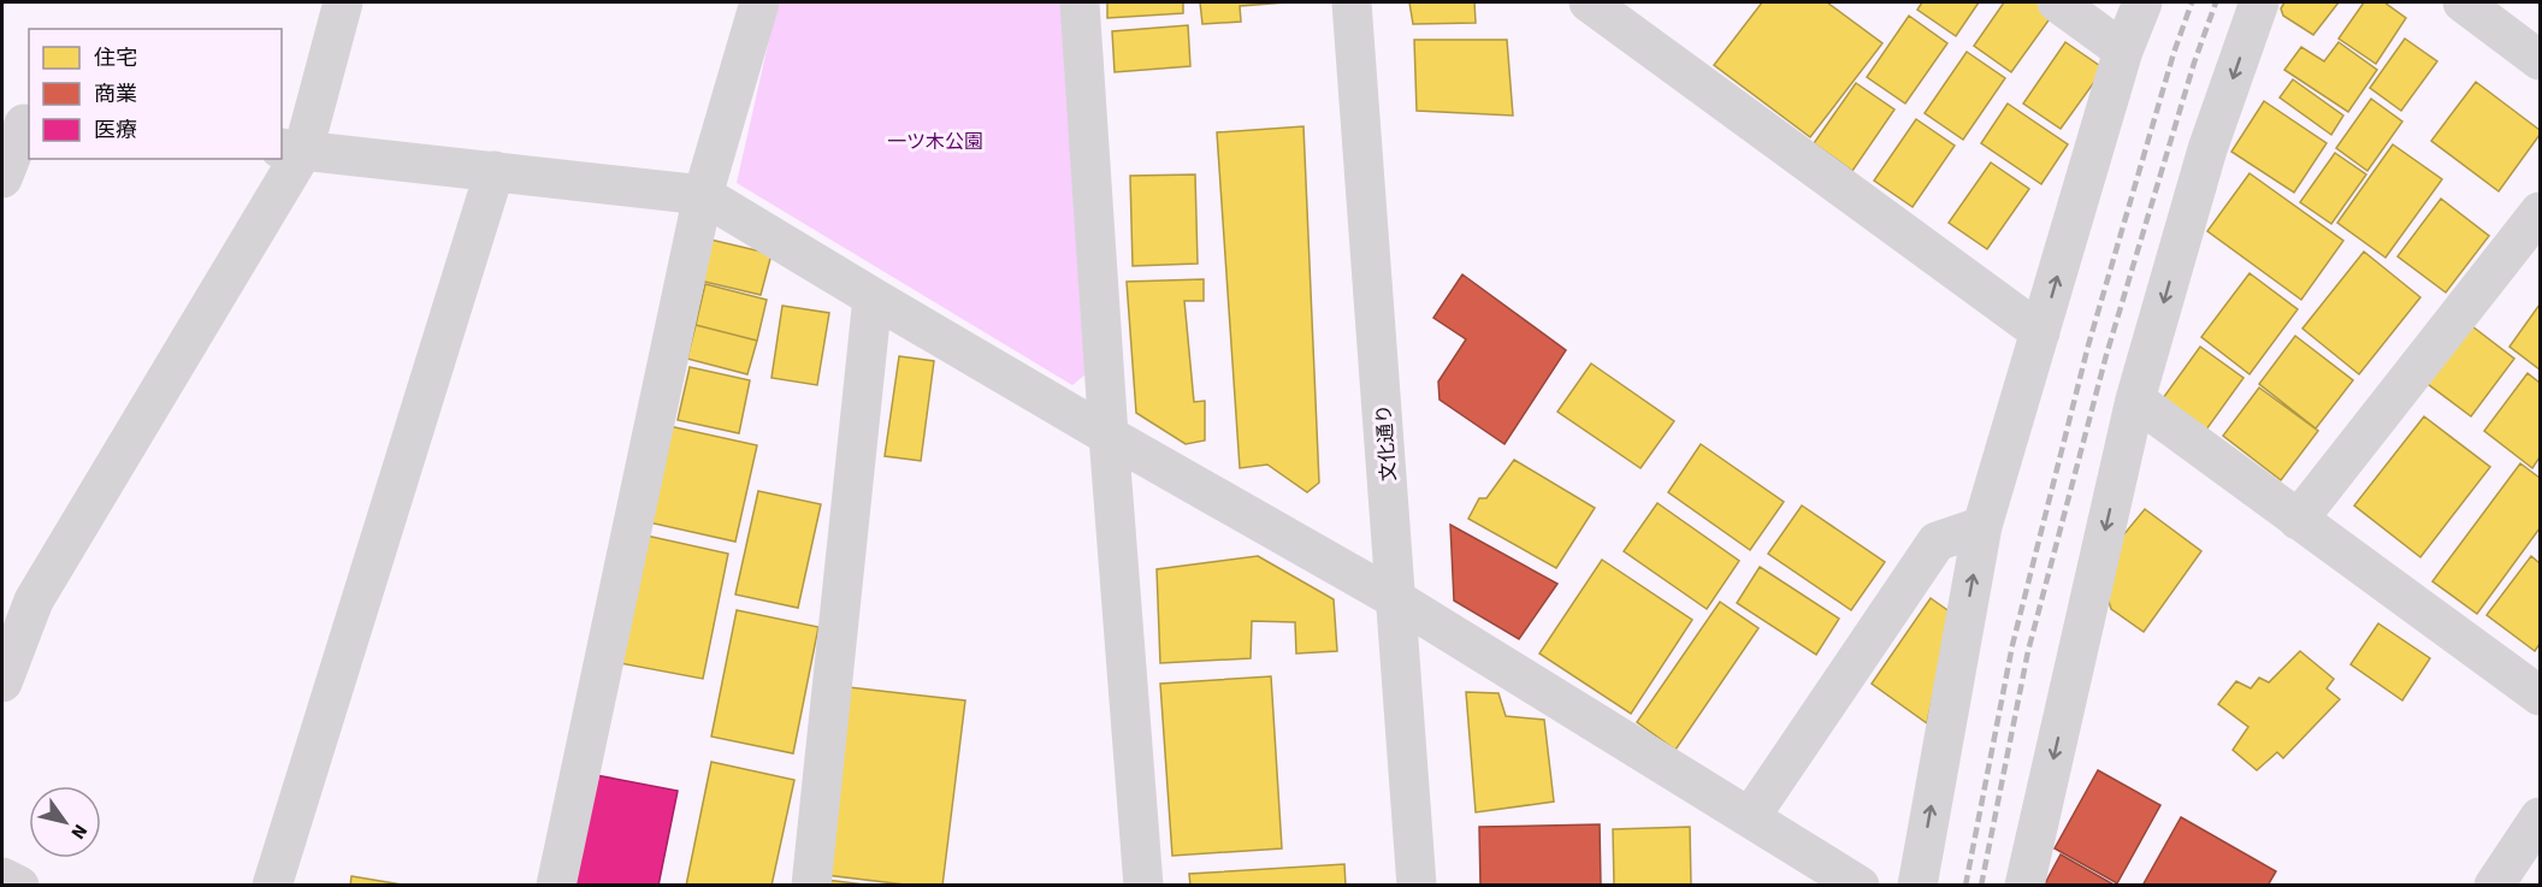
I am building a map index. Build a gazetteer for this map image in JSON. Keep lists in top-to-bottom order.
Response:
{
  "streets": {
    "street": ["文化通り"]
  },
  "parks": ["一ツ木公園"],
  "legend": ["住宅", "商業", "医療"],
  "north": "bottom right"
}
